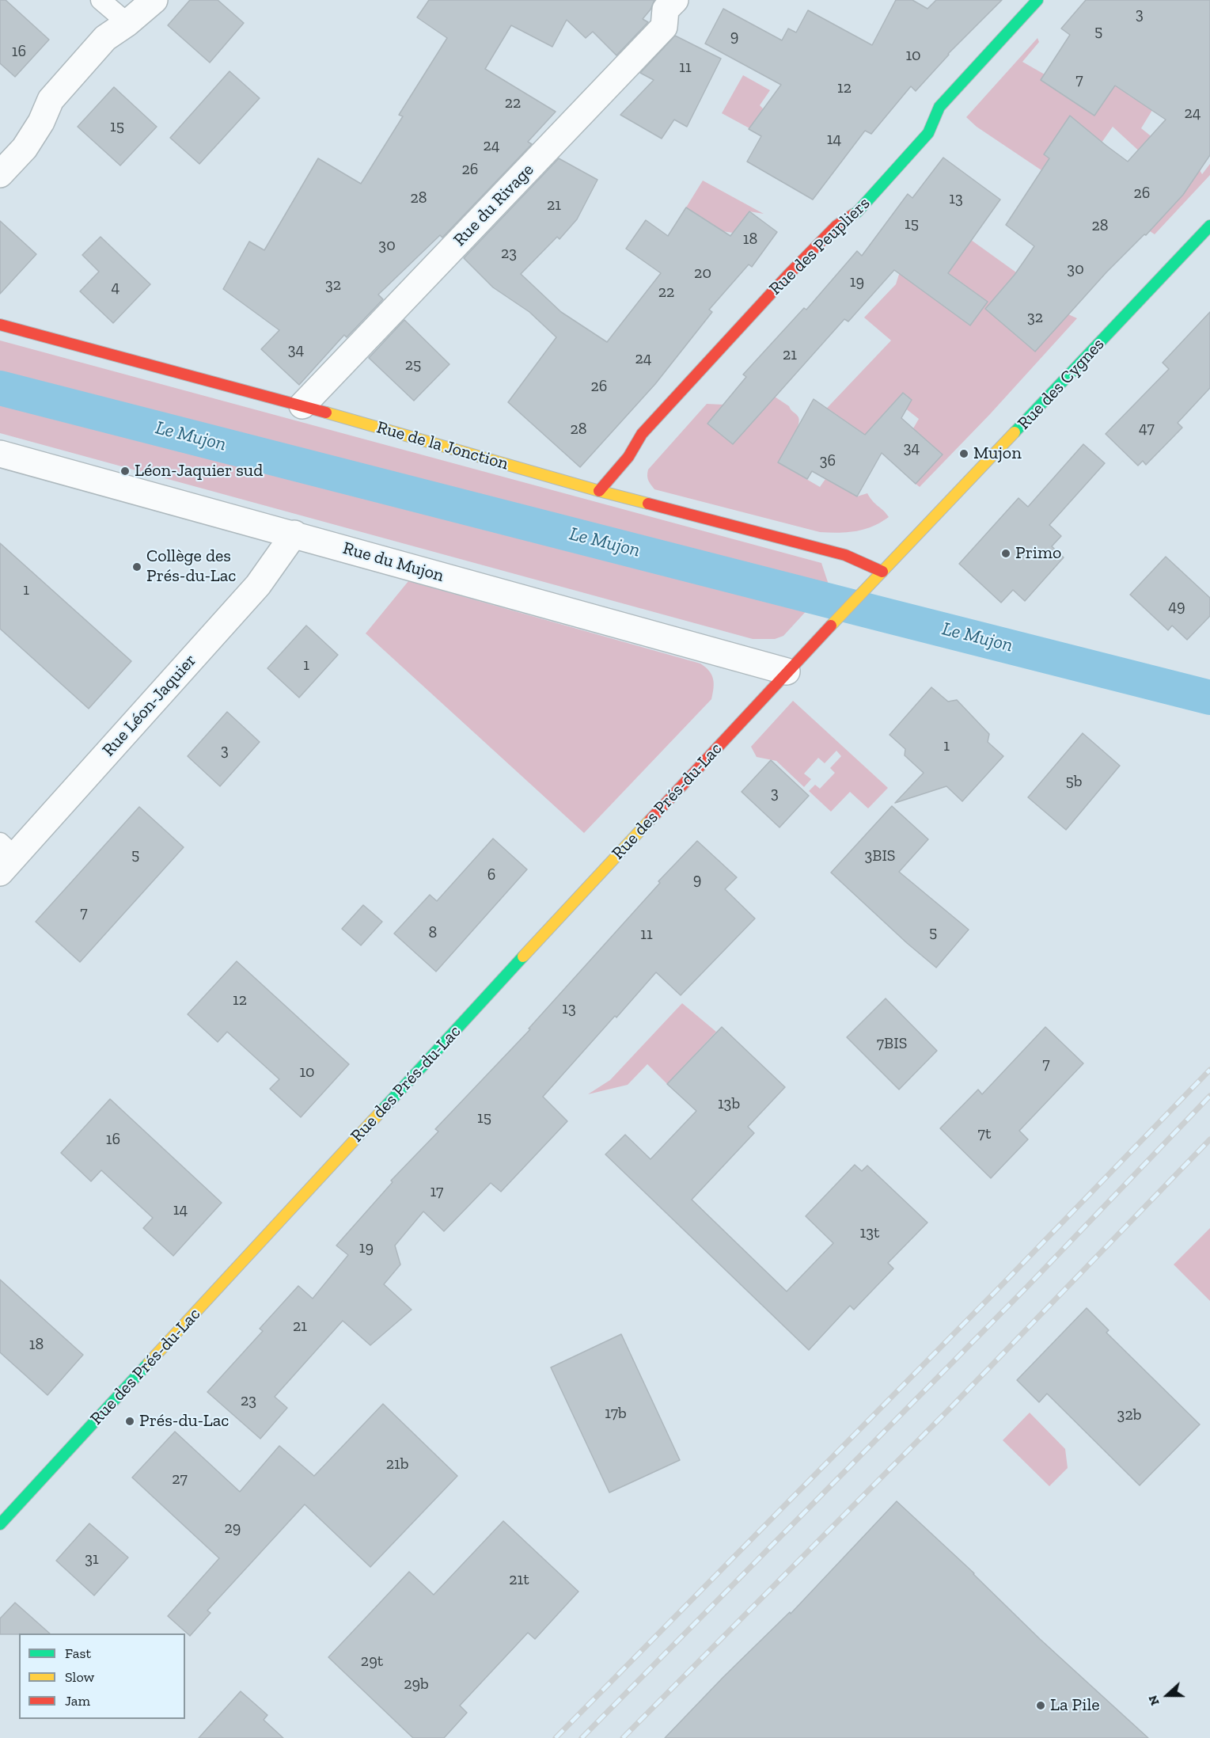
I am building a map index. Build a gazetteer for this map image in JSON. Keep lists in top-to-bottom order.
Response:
{
  "streets": {
    "street": [
      "Rue du Rivage",
      "Rue des Peupliers",
      "Rue des Cygnes",
      "Rue de la Jonction",
      "Rue du Mujon",
      "Rue Léon-Jaquier",
      "Rue des Prés-du-Lac"
    ]
  },
  "crossings": [
    ["Rue du Rivage", "Rue de la Jonction"],
    ["Rue des Peupliers", "Rue de la Jonction"],
    ["Rue des Cygnes", "Rue de la Jonction"],
    ["Rue des Cygnes", "Rue des Prés-du-Lac"],
    ["Rue du Mujon", "Rue Léon-Jaquier"],
    ["Rue du Mujon", "Rue des Prés-du-Lac"]
  ],
  "water": ["Le Mujon"],
  "places": [
    "Mujon",
    "Léon-Jaquier sud",
    "Primo",
    "Collège des Prés-du-Lac",
    "Prés-du-Lac",
    "La Pile"
  ],
  "house_numbers": [
    "3",
    "5",
    "9",
    "16",
    "10",
    "11",
    "7",
    "12",
    "22",
    "24",
    "15",
    "14",
    "24",
    "26",
    "26",
    "28",
    "13",
    "21",
    "15",
    "28",
    "18",
    "30",
    "23",
    "30",
    "20",
    "19",
    "32",
    "4",
    "22",
    "32",
    "34",
    "21",
    "24",
    "25",
    "26",
    "47",
    "28",
    "34",
    "36",
    "1",
    "49",
    "1",
    "1",
    "3",
    "5b",
    "3",
    "5",
    "3BIS",
    "6",
    "9",
    "7",
    "8",
    "5",
    "11",
    "12",
    "13",
    "7BIS",
    "7",
    "10",
    "13b",
    "15",
    "7t",
    "16",
    "17",
    "14",
    "13t",
    "19",
    "21",
    "18",
    "23",
    "17b",
    "32b",
    "21b",
    "27",
    "29",
    "31",
    "21t",
    "29t",
    "29b"
  ],
  "legend": ["Fast", "Slow", "Jam"],
  "north": "left"
}
